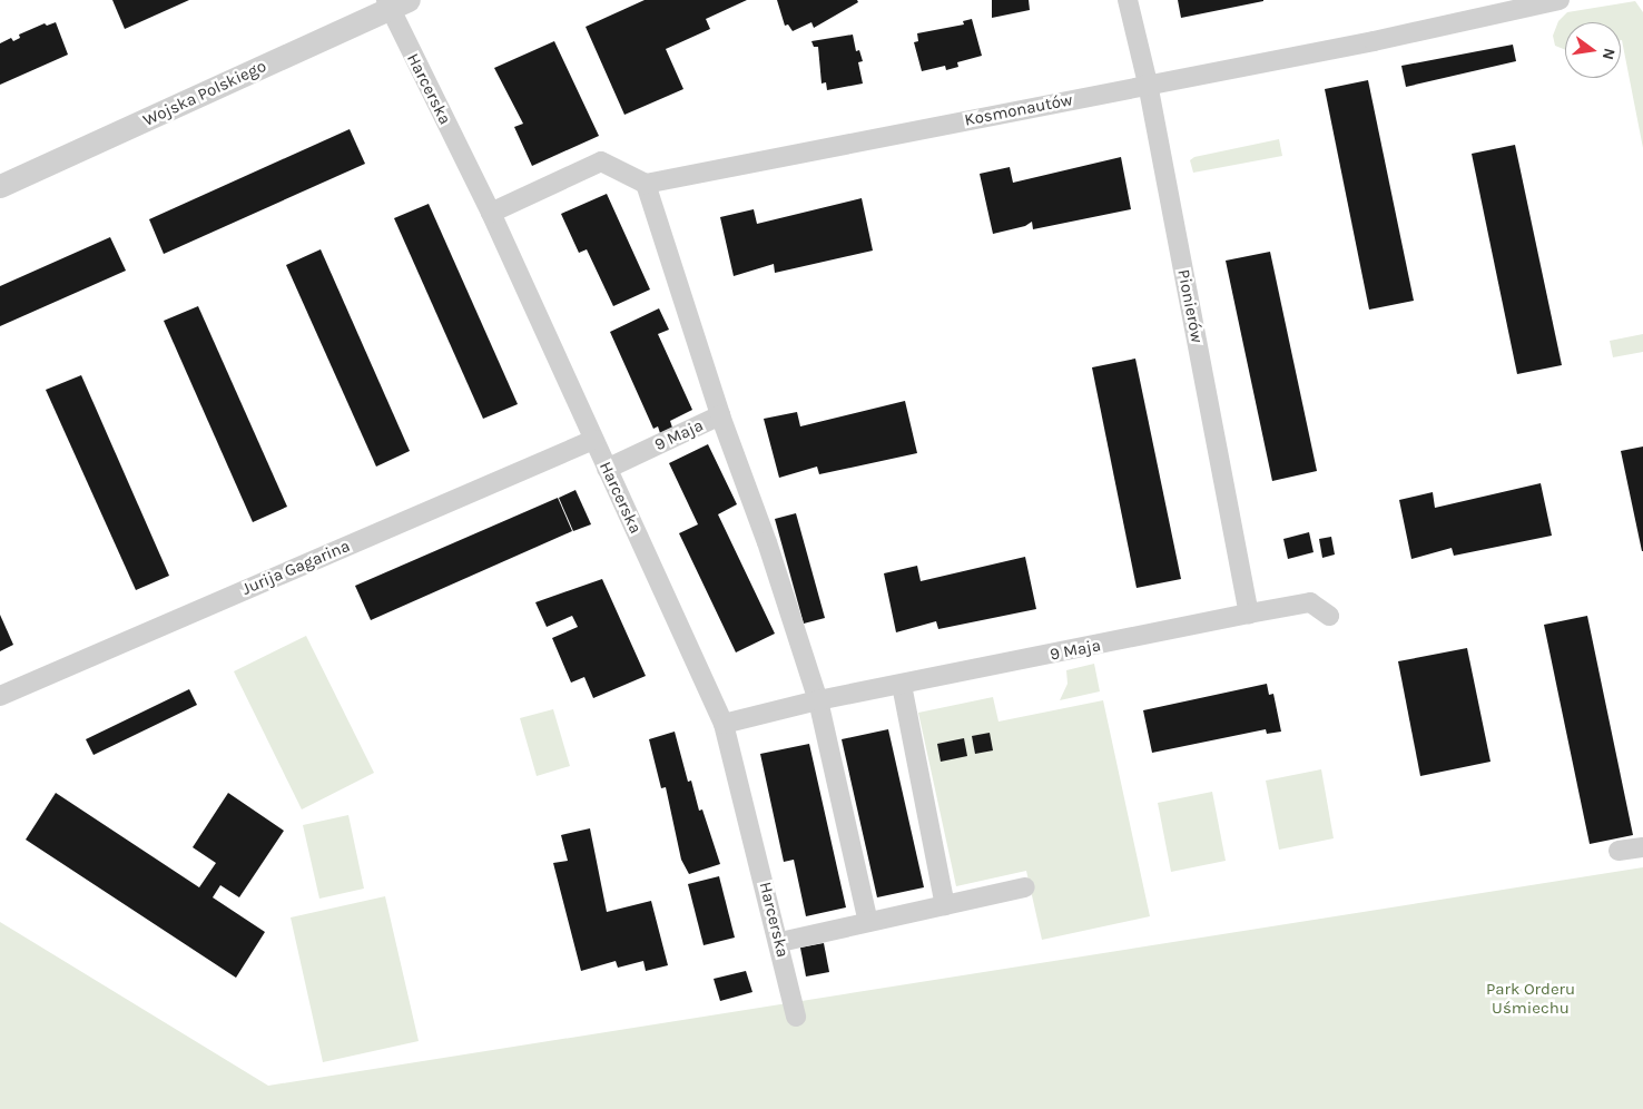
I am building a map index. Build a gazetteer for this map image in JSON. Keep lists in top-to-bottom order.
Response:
{
  "streets": {
    "street": [
      "Harcerska",
      "Wojska Polskiego",
      "Kosmonautów",
      "Pionierów",
      "9 Maja",
      "Jurija Gagarina"
    ]
  },
  "crossings": [
    ["Harcerska", "Wojska Polskiego"],
    ["Harcerska", "9 Maja"],
    ["Harcerska", "Jurija Gagarina"],
    ["Kosmonautów", "Pionierów"],
    ["Pionierów", "9 Maja"]
  ],
  "parks": ["Park Orderu Uśmiechu"],
  "north": "right"
}
